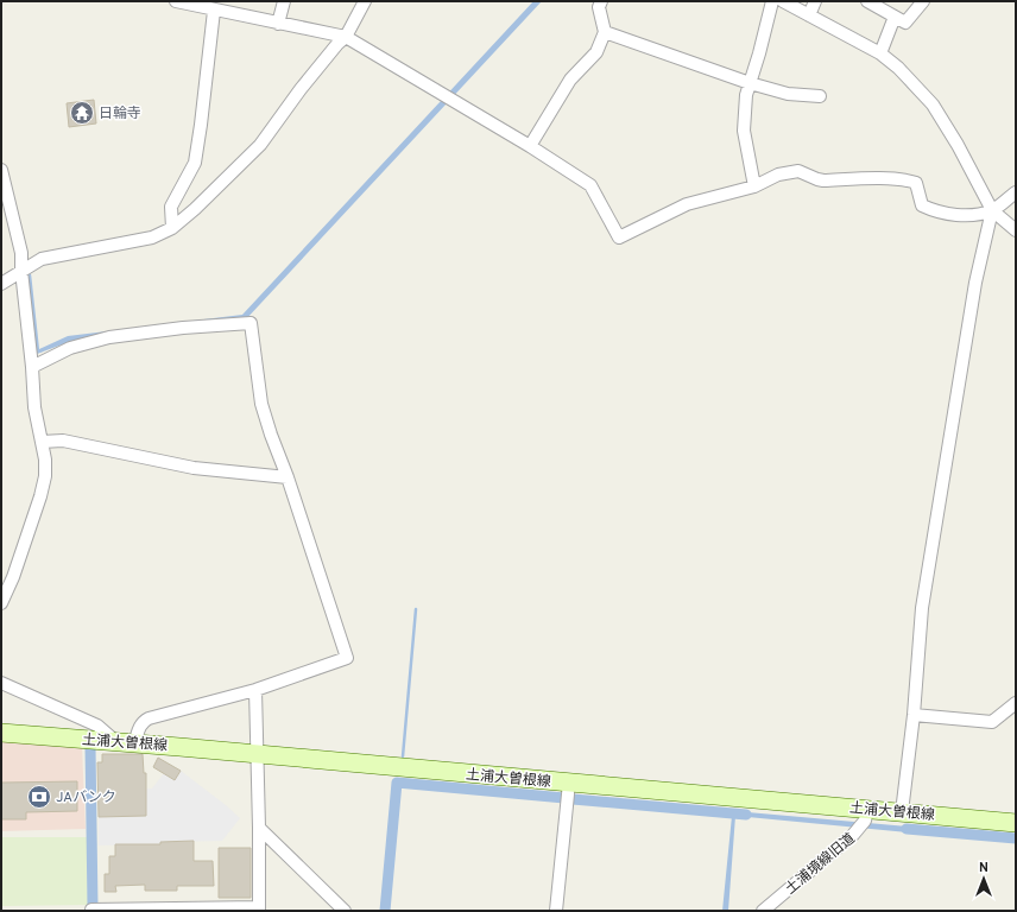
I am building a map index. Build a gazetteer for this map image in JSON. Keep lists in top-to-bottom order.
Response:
{
  "streets": {
    "main road": ["土浦大曽根線"],
    "street": ["土浦境線旧道"]
  },
  "crossings": [
    ["土浦大曽根線", "土浦境線旧道"]
  ],
  "places": {
    "temple": ["日輪寺"],
    "bank": ["JAバンク"]
  },
  "north": "top"
}
